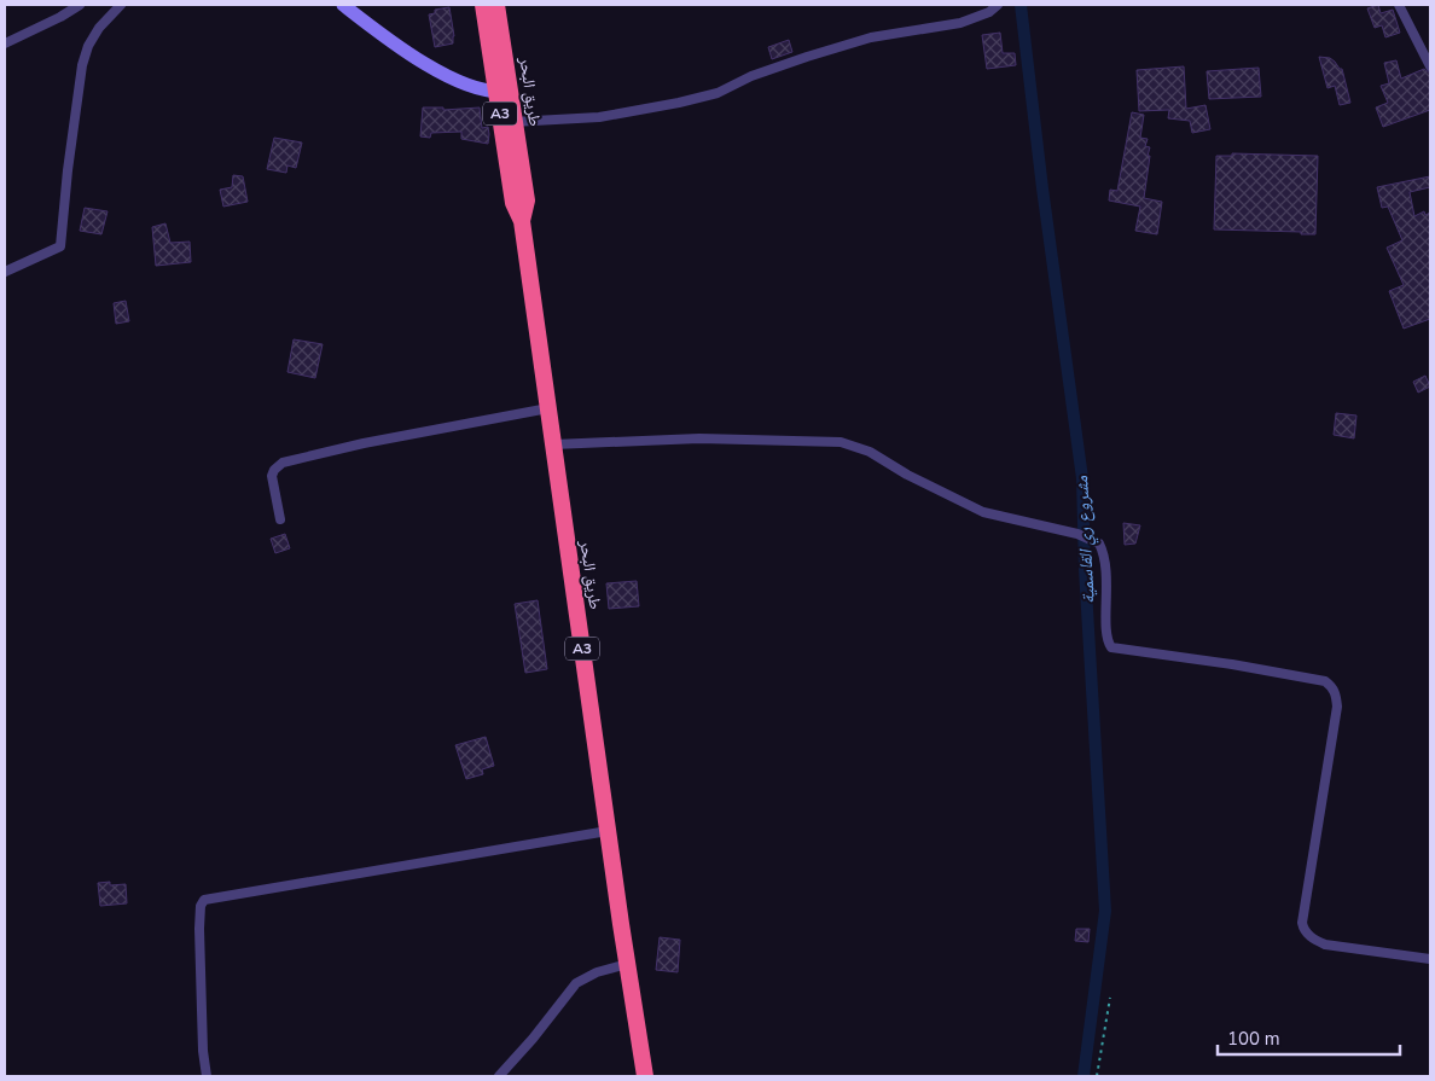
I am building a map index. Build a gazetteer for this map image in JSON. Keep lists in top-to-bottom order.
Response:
{
  "streets": {
    "highway": ["طريق البحر", "A3"]
  },
  "water": ["مشروع ري القاسمية"],
  "scale_bar": "100 m"
}
